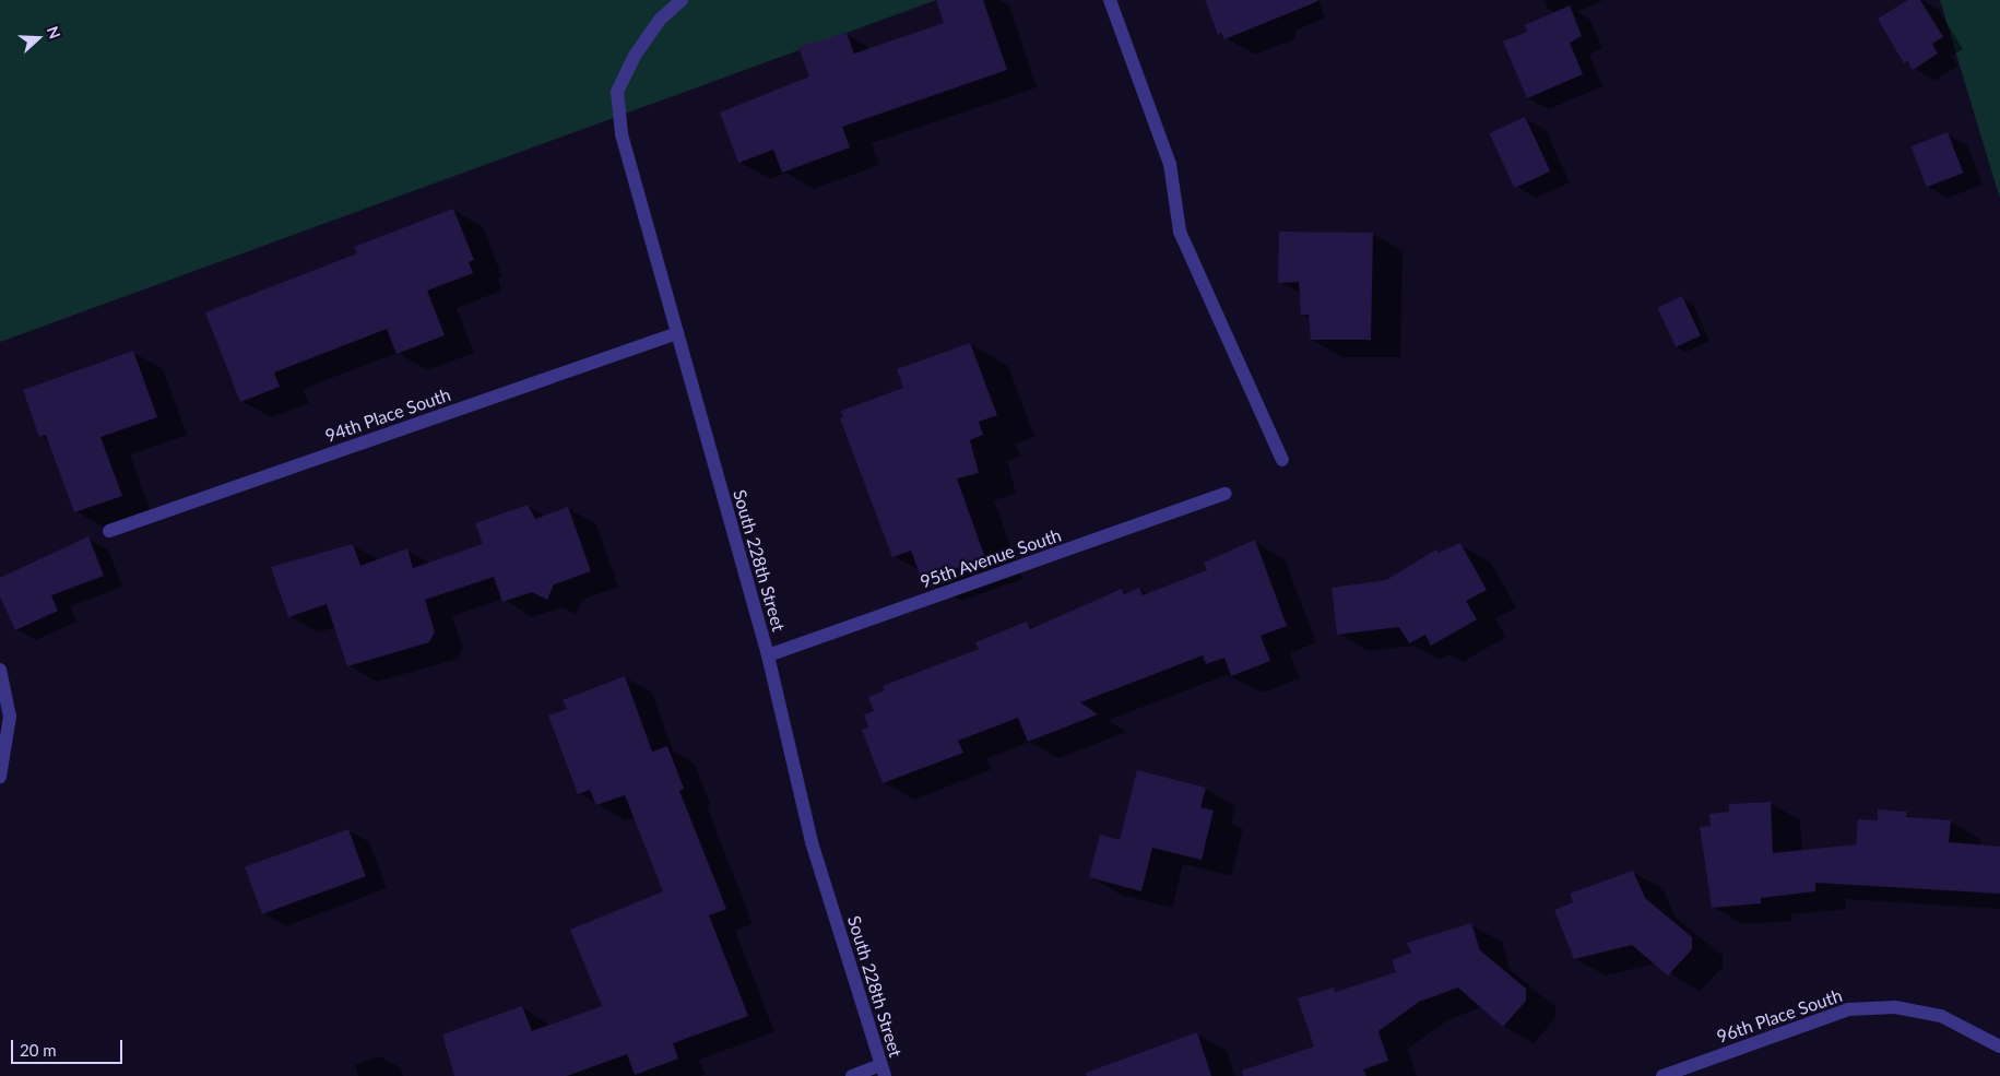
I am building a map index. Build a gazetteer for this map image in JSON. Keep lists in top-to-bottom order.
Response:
{
  "streets": {
    "street": [
      "94th Place South",
      "95th Avenue South",
      "South 228th Street",
      "96th Place South"
    ]
  },
  "crossings": [
    ["94th Place South", "South 228th Street"],
    ["95th Avenue South", "South 228th Street"]
  ],
  "scale_bar": "20 m",
  "north": "right"
}
